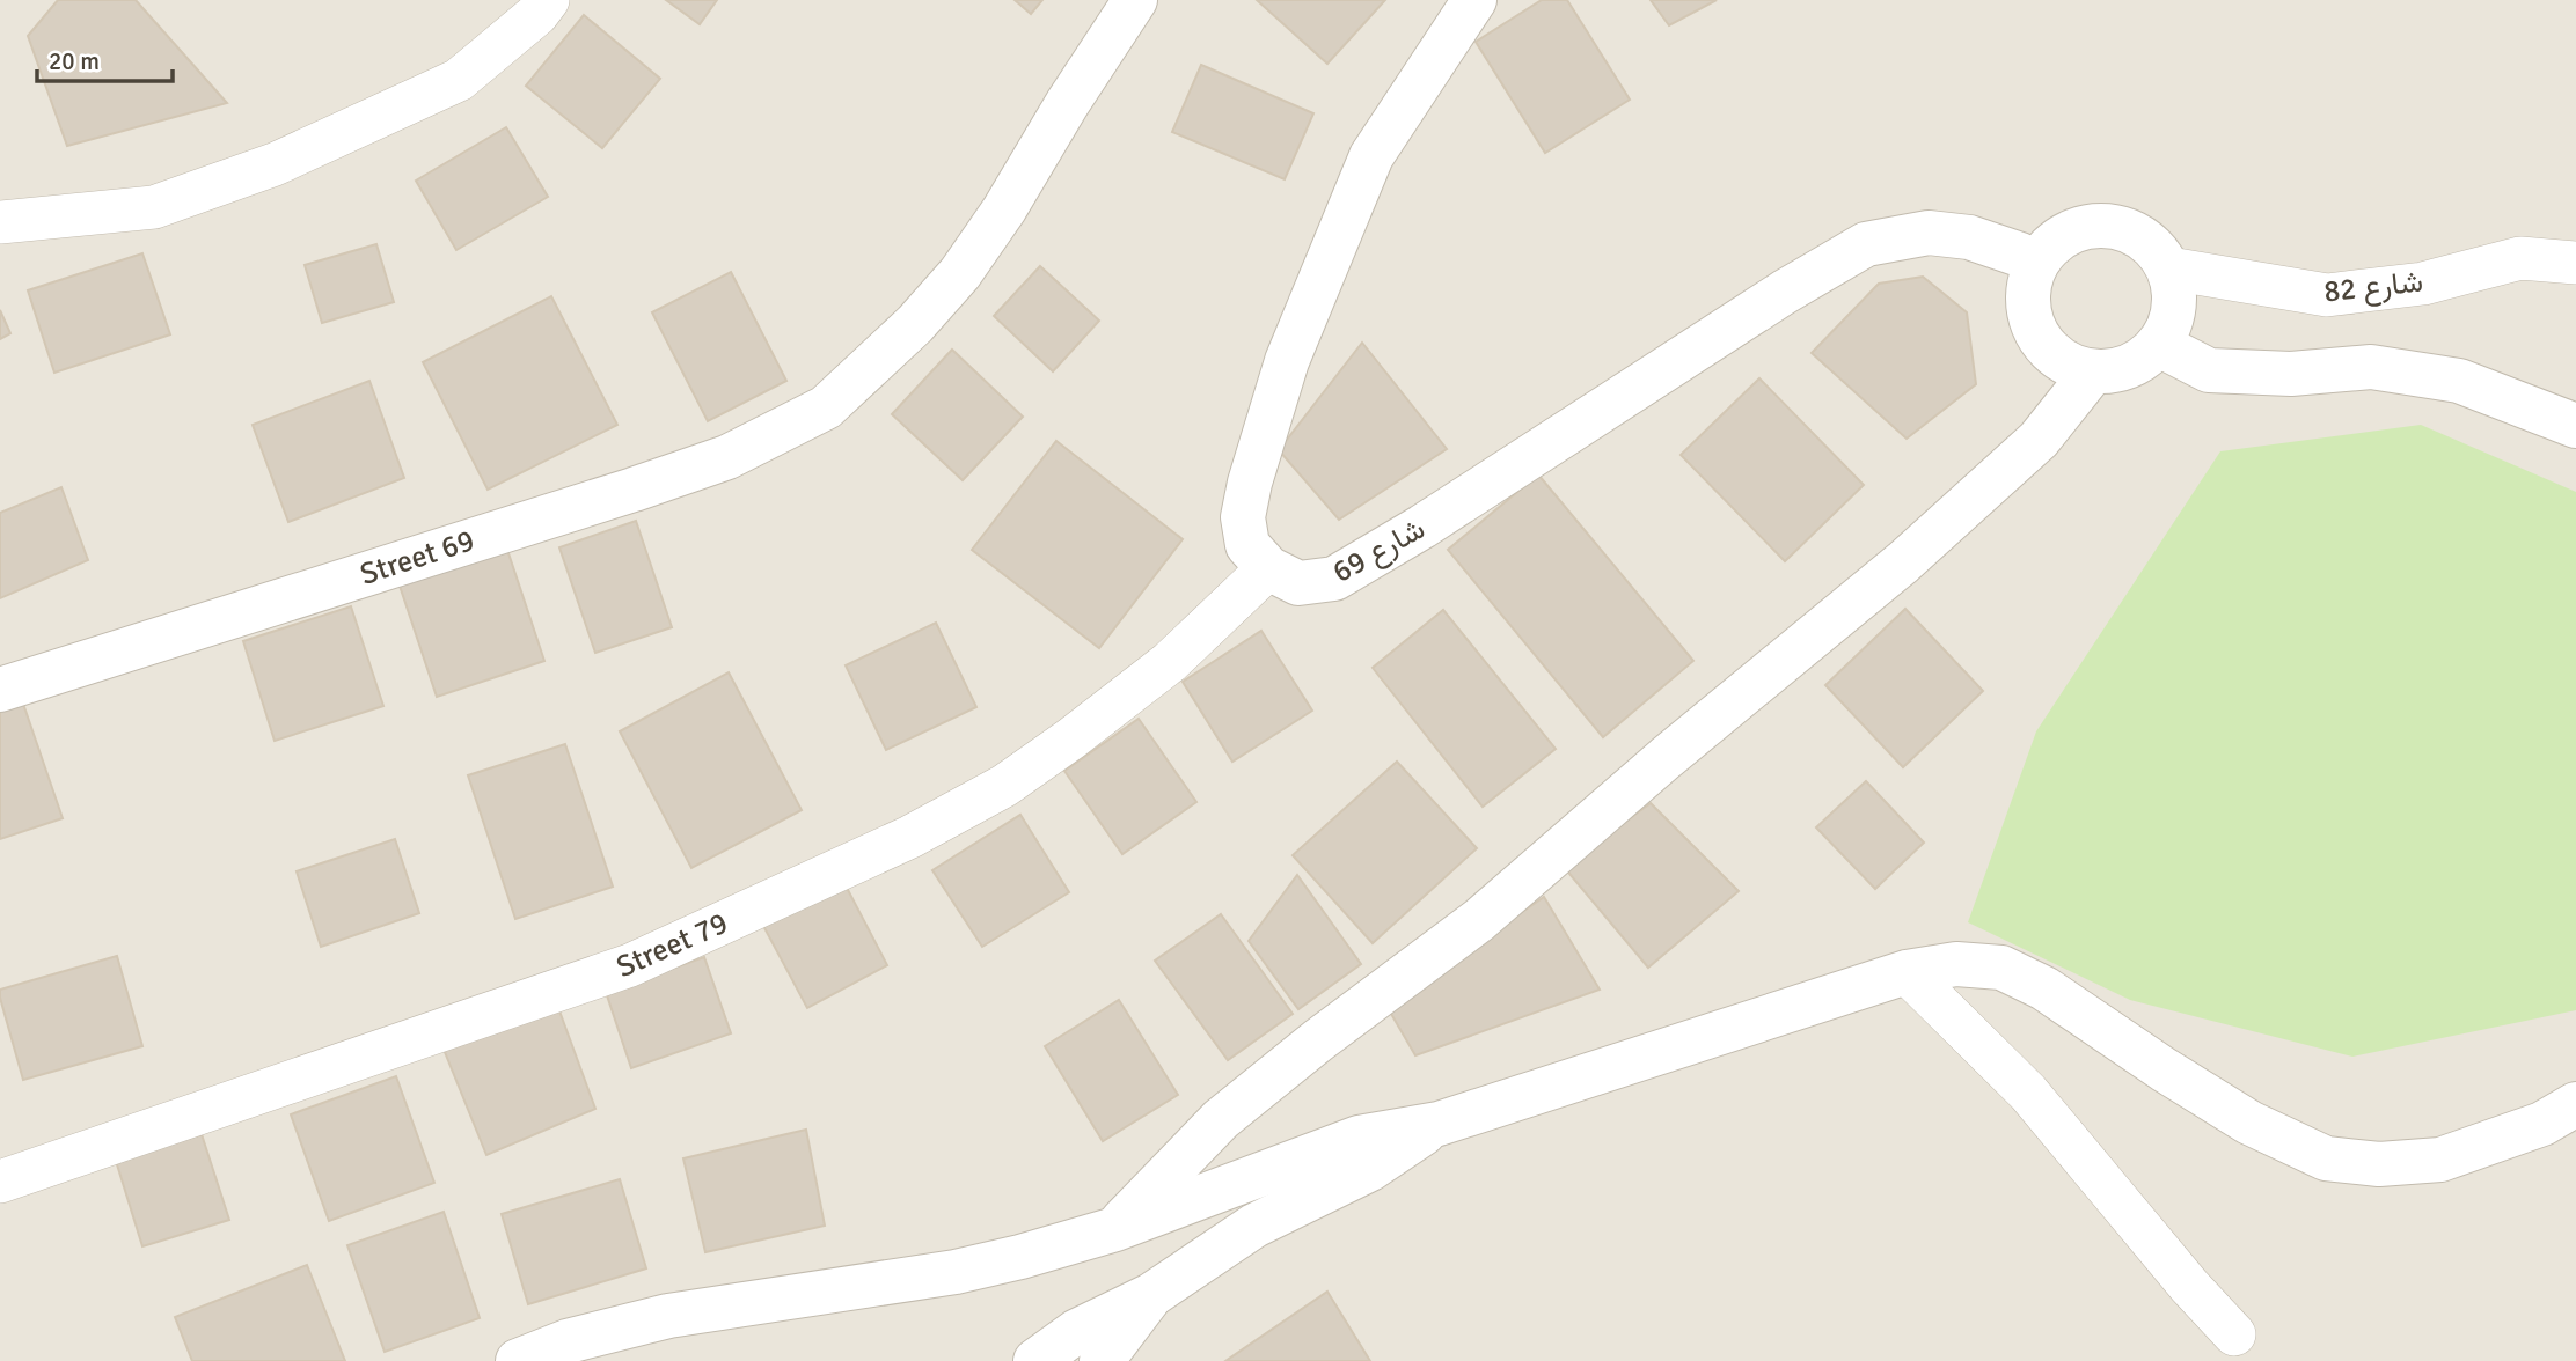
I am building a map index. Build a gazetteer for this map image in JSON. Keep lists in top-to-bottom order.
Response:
{
  "streets": {
    "street": [
      "شارع 82",
      "شارع 69",
      "Street 69",
      "Street 79"
    ]
  },
  "crossings": [
    ["شارع 82", "شارع 69"],
    ["شارع 69", "Street 79"]
  ],
  "scale_bar": "20 m"
}
